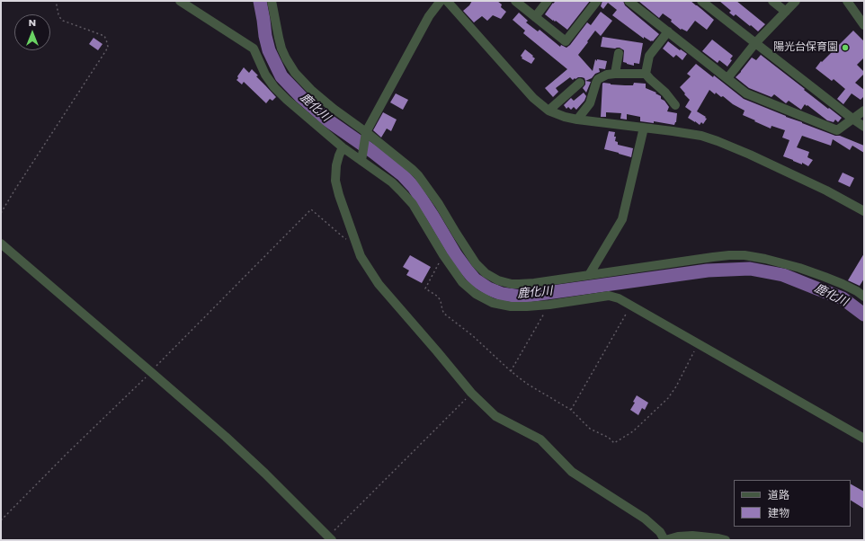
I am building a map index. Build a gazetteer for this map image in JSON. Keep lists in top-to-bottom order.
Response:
{
  "water": ["鹿化川"],
  "places": ["陽光台保育園"],
  "legend": ["道路", "建物"],
  "north": "top"
}
